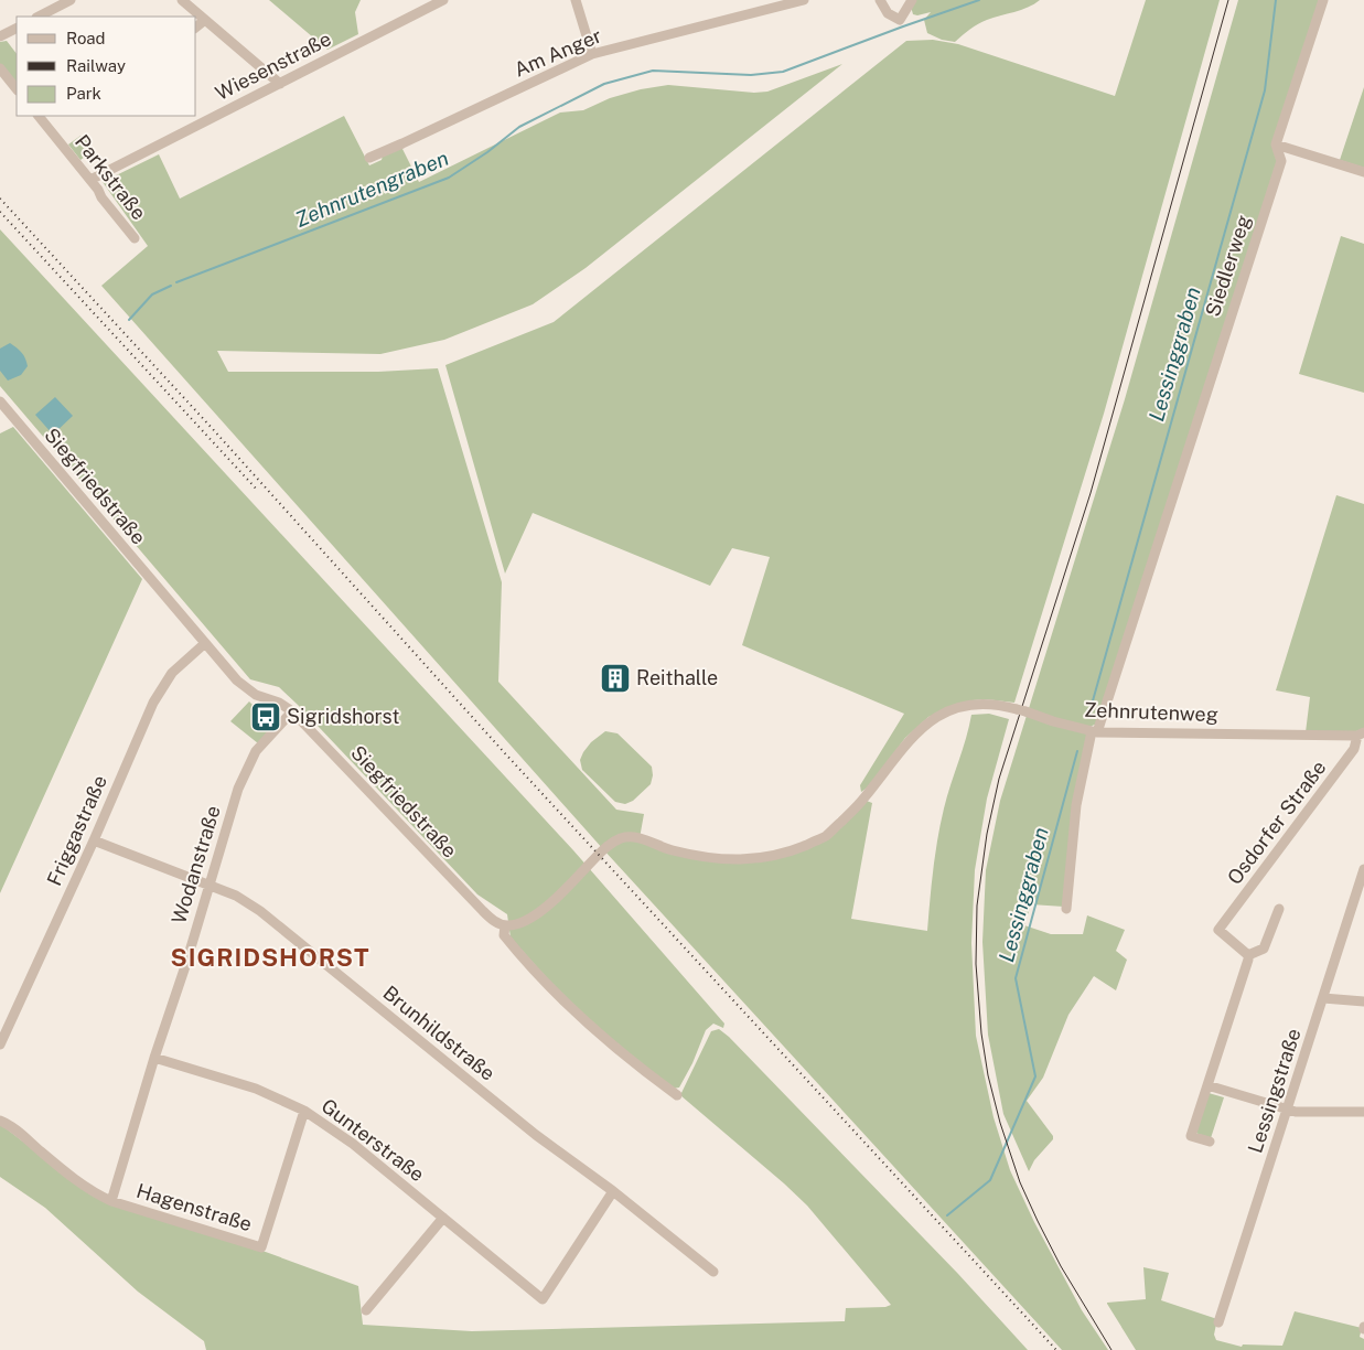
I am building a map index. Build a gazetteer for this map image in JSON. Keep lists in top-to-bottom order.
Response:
{
  "streets": {
    "street": [
      "Am Anger",
      "Wiesenstraße",
      "Parkstraße",
      "Siedlerweg",
      "Siegfriedstraße",
      "Zehnrutenweg",
      "Osdorfer Straße",
      "Friggastraße",
      "Wodanstraße",
      "Brunhildstraße",
      "Lessingstraße",
      "Gunterstraße",
      "Hagenstraße"
    ]
  },
  "crossings": [
    ["Wiesenstraße", "Parkstraße"],
    ["Siedlerweg", "Zehnrutenweg"],
    ["Siegfriedstraße", "Zehnrutenweg"],
    ["Siegfriedstraße", "Friggastraße"],
    ["Siegfriedstraße", "Wodanstraße"],
    ["Zehnrutenweg", "Osdorfer Straße"],
    ["Friggastraße", "Brunhildstraße"],
    ["Wodanstraße", "Brunhildstraße"],
    ["Wodanstraße", "Gunterstraße"],
    ["Wodanstraße", "Hagenstraße"],
    ["Brunhildstraße", "Gunterstraße"],
    ["Gunterstraße", "Hagenstraße"]
  ],
  "districts": ["SIGRIDSHORST"],
  "water": ["Zehnrutengraben", "Lessinggraben"],
  "places": {
    "building": ["Reithalle"],
    "bus stop": ["Sigridshorst"]
  },
  "legend": ["Road", "Railway", "Park"]
}
